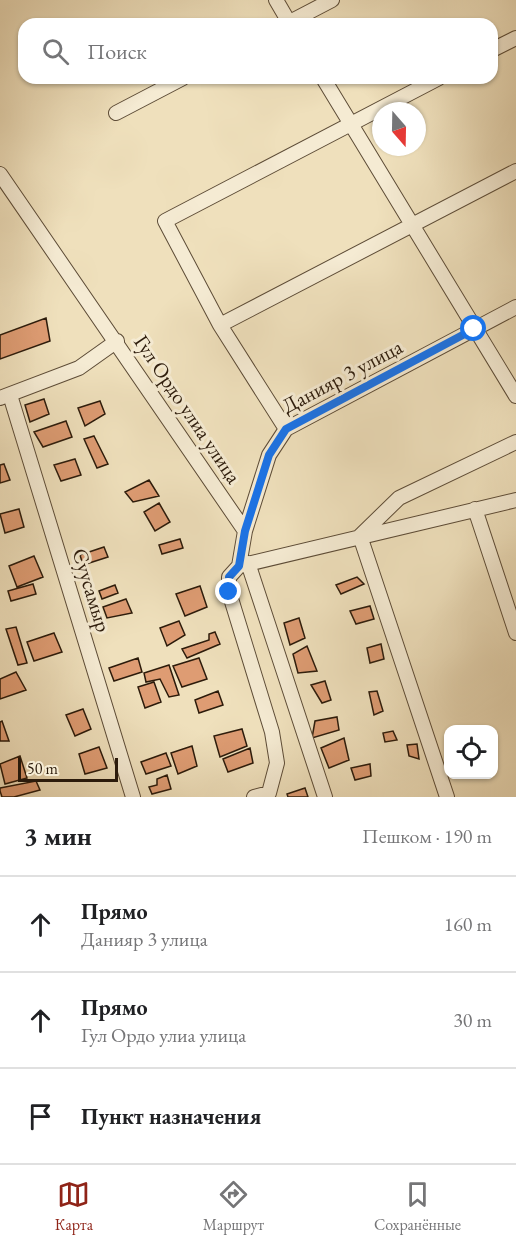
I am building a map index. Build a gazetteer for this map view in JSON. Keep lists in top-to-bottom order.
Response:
{
  "streets": {
    "street": ["Данияр 3 улица", "Гул Ордо улиа улица", "Суусамыр"]
  },
  "crossings": [
    ["Данияр 3 улица", "Гул Ордо улиа улица"]
  ],
  "scale_bar": "50 m",
  "north": "bottom",
  "page": {
    "search": "Поиск",
    "scale": "50 m",
    "heading": ["3 мин", "Пешком · 190 m"],
    "list": [
      ["Прямо", "Данияр 3 улица", "160 m"],
      ["Прямо", "Гул Ордо улиа улица", "30 m"],
      "Пункт назначения"
    ],
    "nav": ["Карта", "Маршрут", "Сохранённые"]
  }
}
